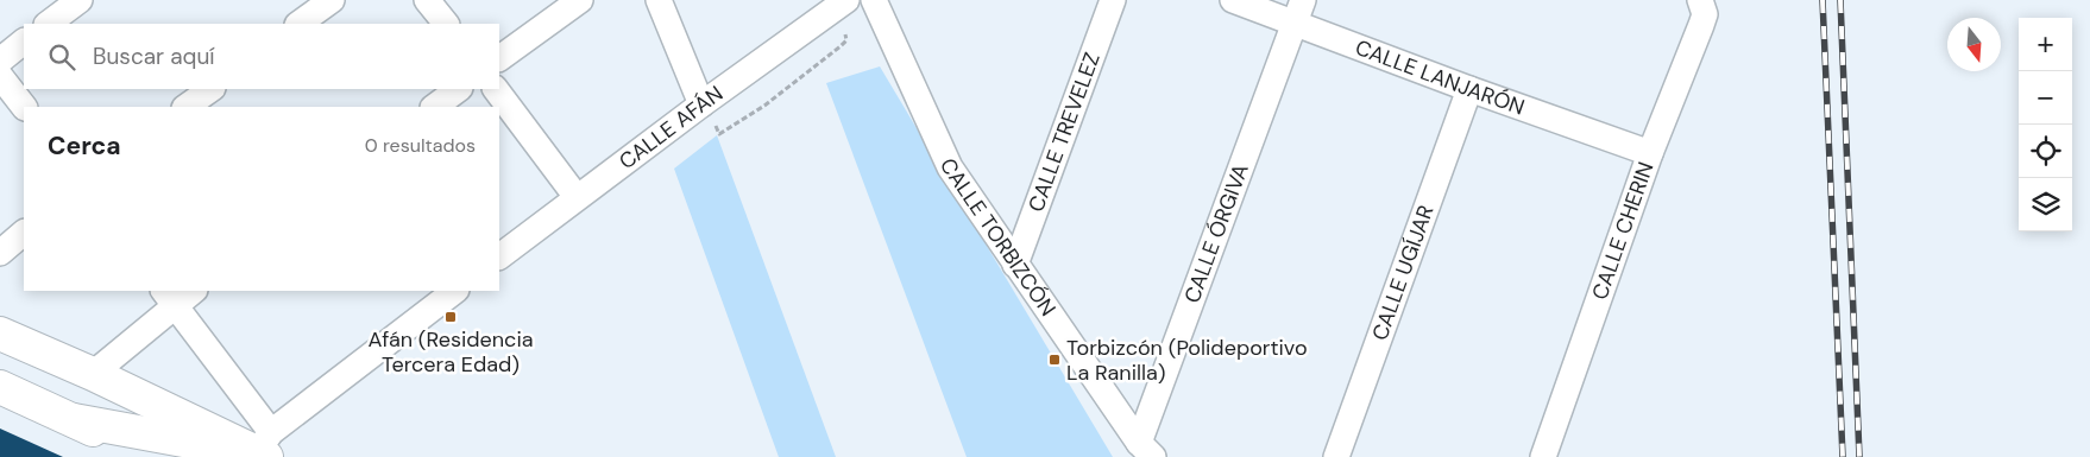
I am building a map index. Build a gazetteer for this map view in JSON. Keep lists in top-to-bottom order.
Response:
{
  "streets": {
    "street": [
      "CALLE LANJARÓN",
      "CALLE AFÁN",
      "CALLE TREVELEZ",
      "CALLE CHERIN",
      "CALLE ÓRGIVA",
      "CALLE TORBIZCÓN",
      "CALLE UGÍJAR"
    ]
  },
  "crossings": [
    ["CALLE LANJARÓN", "CALLE CHERIN"],
    ["CALLE LANJARÓN", "CALLE ÓRGIVA"],
    ["CALLE LANJARÓN", "CALLE UGÍJAR"],
    ["CALLE TREVELEZ", "CALLE TORBIZCÓN"],
    ["CALLE ÓRGIVA", "CALLE TORBIZCÓN"]
  ],
  "places": {
    "transit": ["Afán (Residencia Tercera Edad)", "Torbizcón (Polideportivo La Ranilla)"]
  },
  "north": "bottom",
  "page": {
    "map_buttons": ["+", "−"],
    "search": "Buscar aquí",
    "heading": ["Cerca", "0 resultados"]
  }
}
